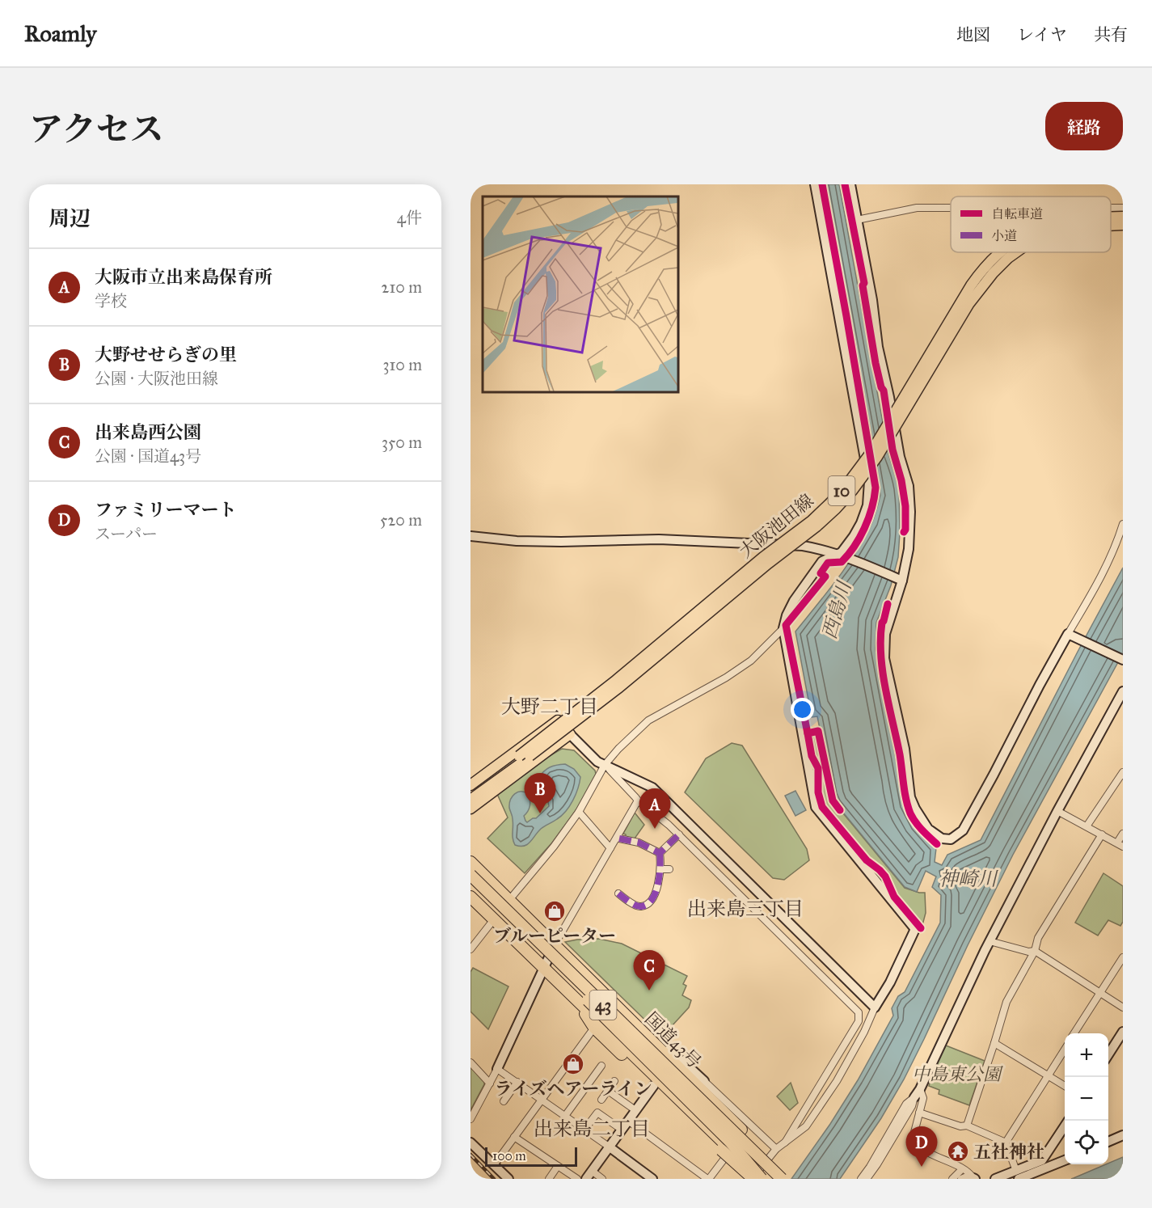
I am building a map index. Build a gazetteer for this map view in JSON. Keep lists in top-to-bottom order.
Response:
{
  "streets": {
    "highway": ["43", "国道43号"],
    "main road": ["10", "大阪池田線"]
  },
  "districts": ["大野二丁目", "出来島三丁目", "出来島二丁目"],
  "water": ["西島川", "神崎川"],
  "parks": ["中島東公園"],
  "places": {
    "shop": ["ブルーピーター", "ライズヘアーライン"],
    "temple": ["五社神社"]
  },
  "legend": ["自転車道", "小道"],
  "scale_bar": "100 m",
  "page": {
    "header": "Roamly",
    "nav": ["地図", "レイヤ", "共有"],
    "title": "アクセス",
    "buttons": "経路",
    "heading": ["周辺", "4件"],
    "list": [
      {
        "mark": "A",
        "name": "大阪市立出来島保育所",
        "note": "学校",
        "value": "210 m"
      },
      {
        "mark": "B",
        "name": "大野せせらぎの里",
        "note": "公園 · 大阪池田線",
        "value": "310 m"
      },
      {
        "mark": "C",
        "name": "出来島西公園",
        "note": "公園 · 国道43号",
        "value": "350 m"
      },
      {
        "mark": "D",
        "name": "ファミリーマート",
        "note": "スーパー",
        "value": "520 m"
      }
    ],
    "pins": [
      "B",
      "A",
      "C",
      "D"
    ],
    "map_buttons": ["+", "−"],
    "scale": "100 m"
  }
}
